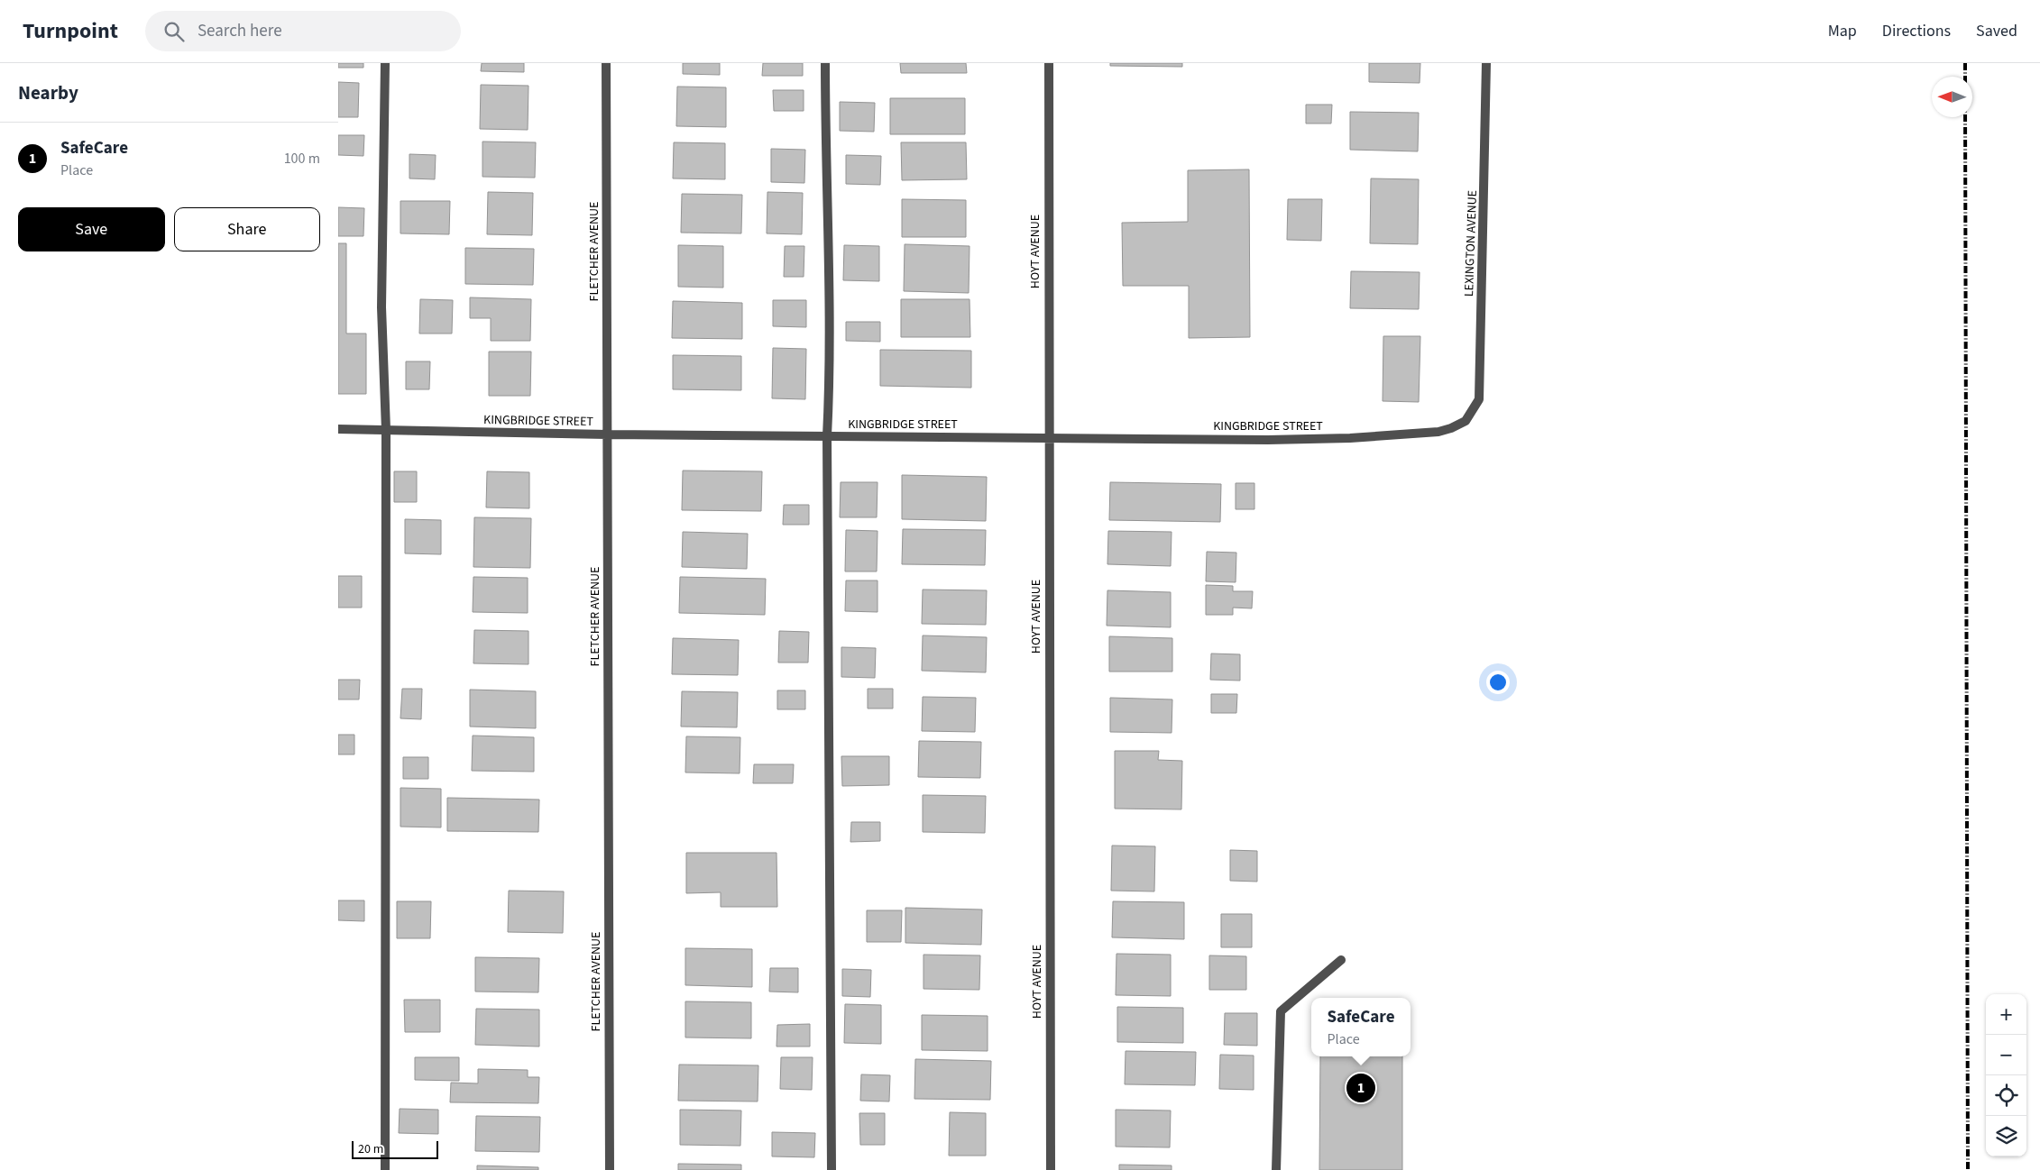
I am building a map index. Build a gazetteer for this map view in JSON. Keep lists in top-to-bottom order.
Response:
{
  "streets": {
    "street": [
      "LEXINGTON AVENUE",
      "FLETCHER AVENUE",
      "HOYT AVENUE",
      "KINGBRIDGE STREET"
    ]
  },
  "crossings": [
    ["LEXINGTON AVENUE", "KINGBRIDGE STREET"],
    ["FLETCHER AVENUE", "KINGBRIDGE STREET"],
    ["HOYT AVENUE", "KINGBRIDGE STREET"]
  ],
  "scale_bar": "20 m",
  "north": "left",
  "page": {
    "header": "Turnpoint",
    "search": "Search here",
    "nav": ["Map", "Directions", "Saved"],
    "heading": "Nearby",
    "list": [
      {
        "mark": "1",
        "name": "SafeCare",
        "note": "Place",
        "value": "100 m"
      }
    ],
    "buttons": ["Save", "Share"],
    "map_buttons": ["+", "−"],
    "popup": ["SafeCare", "Place"],
    "pins": "1",
    "scale": "20 m"
  }
}
